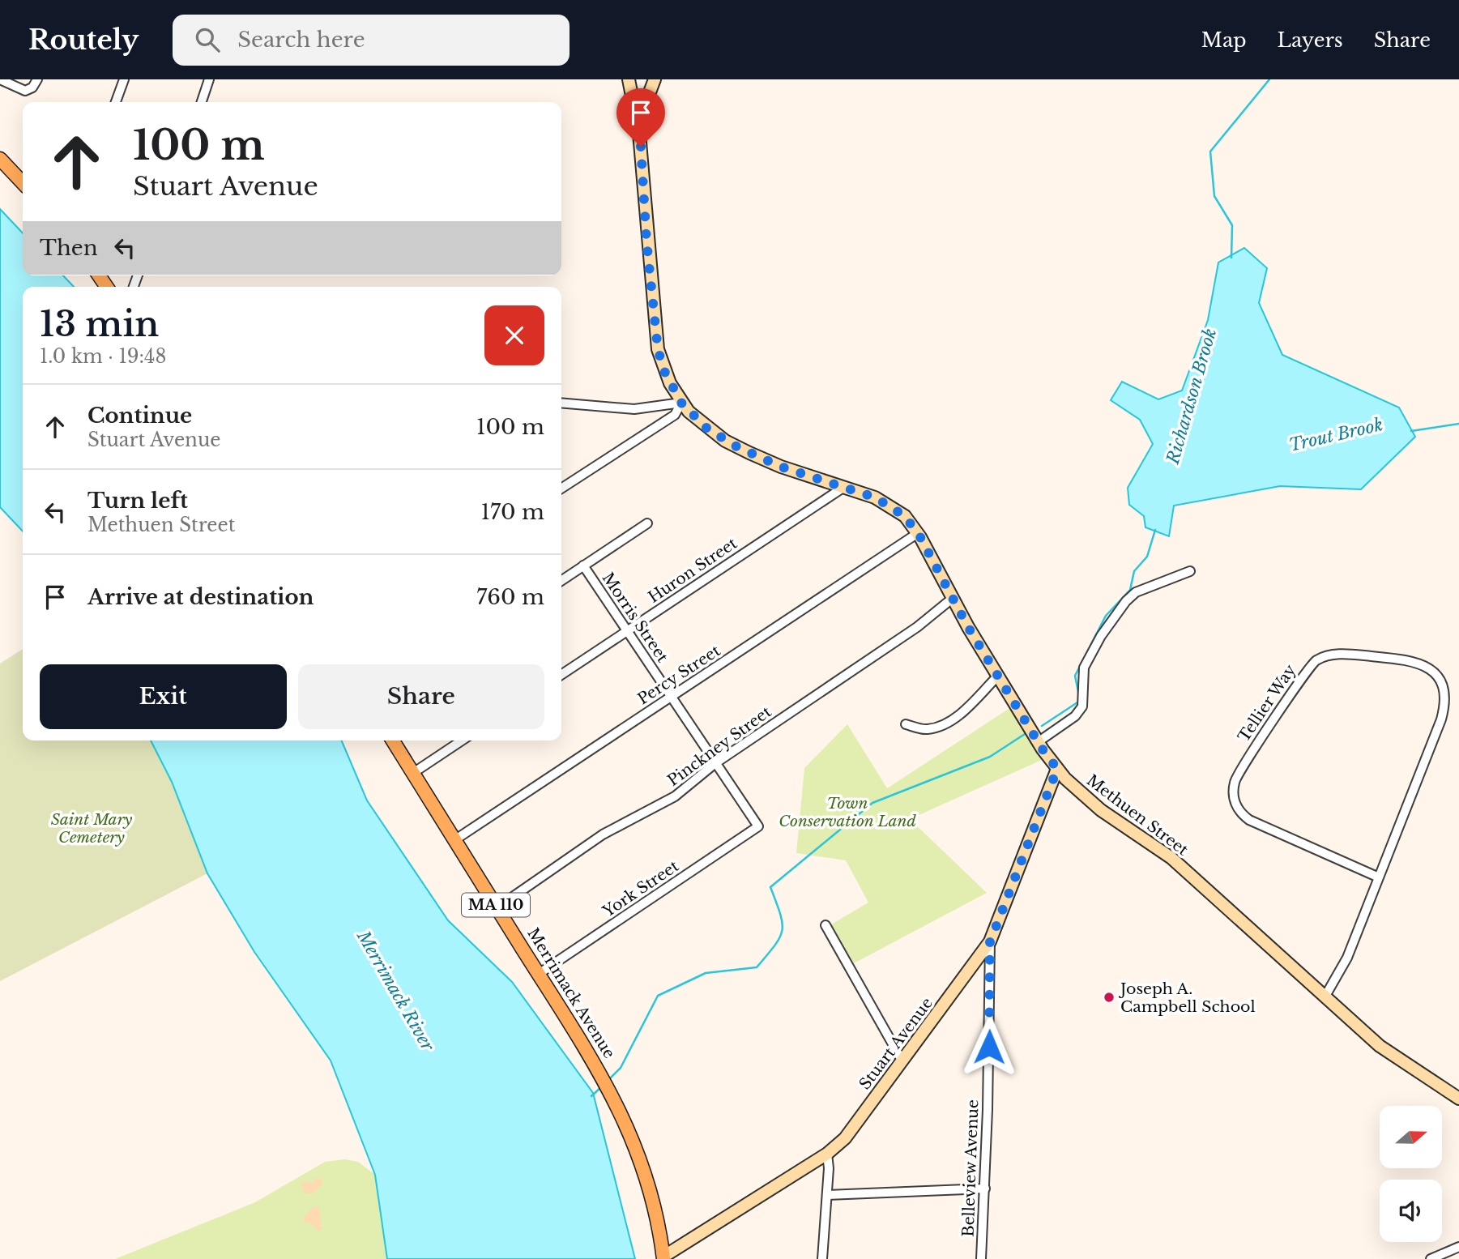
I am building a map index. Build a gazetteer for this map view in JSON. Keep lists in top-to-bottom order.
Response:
{
  "streets": {
    "main road": ["MA 110", "Merrimack Avenue"],
    "street": [
      "Huron Street",
      "Morris Street",
      "Percy Street",
      "Tellier Way",
      "Pinckney Street",
      "Methuen Street",
      "York Street",
      "Stuart Avenue",
      "Belleview Avenue"
    ]
  },
  "crossings": [
    ["Huron Street", "Morris Street"],
    ["Huron Street", "Methuen Street"],
    ["Morris Street", "Percy Street"],
    ["Morris Street", "Pinckney Street"],
    ["Morris Street", "York Street"],
    ["Percy Street", "Methuen Street"],
    ["Percy Street", "Merrimack Avenue"],
    ["Tellier Way", "Methuen Street"],
    ["Pinckney Street", "Methuen Street"],
    ["Pinckney Street", "Merrimack Avenue"],
    ["Methuen Street", "Stuart Avenue"],
    ["York Street", "Merrimack Avenue"],
    ["Merrimack Avenue", "Stuart Avenue"],
    ["Stuart Avenue", "Belleview Avenue"]
  ],
  "water": ["Richardson Brook", "Trout Brook", "Merrimack River"],
  "parks": ["Town Conservation Land", "Saint Mary Cemetery"],
  "places": ["Joseph A. Campbell School"],
  "north": "right",
  "page": {
    "header": "Routely",
    "search": "Search here",
    "nav": ["Map", "Layers", "Share"],
    "turn": ["100 m", "Stuart Avenue"],
    "then": "Then",
    "heading": ["13 min", "1.0 km · 19:48"],
    "list": [
      {
        "name": "Continue",
        "note": "Stuart Avenue",
        "value": "100 m"
      },
      {
        "name": "Turn left",
        "note": "Methuen Street",
        "value": "170 m"
      },
      {
        "name": "Arrive at destination",
        "value": "760 m"
      }
    ],
    "buttons": ["Exit", "Share"]
  }
}
